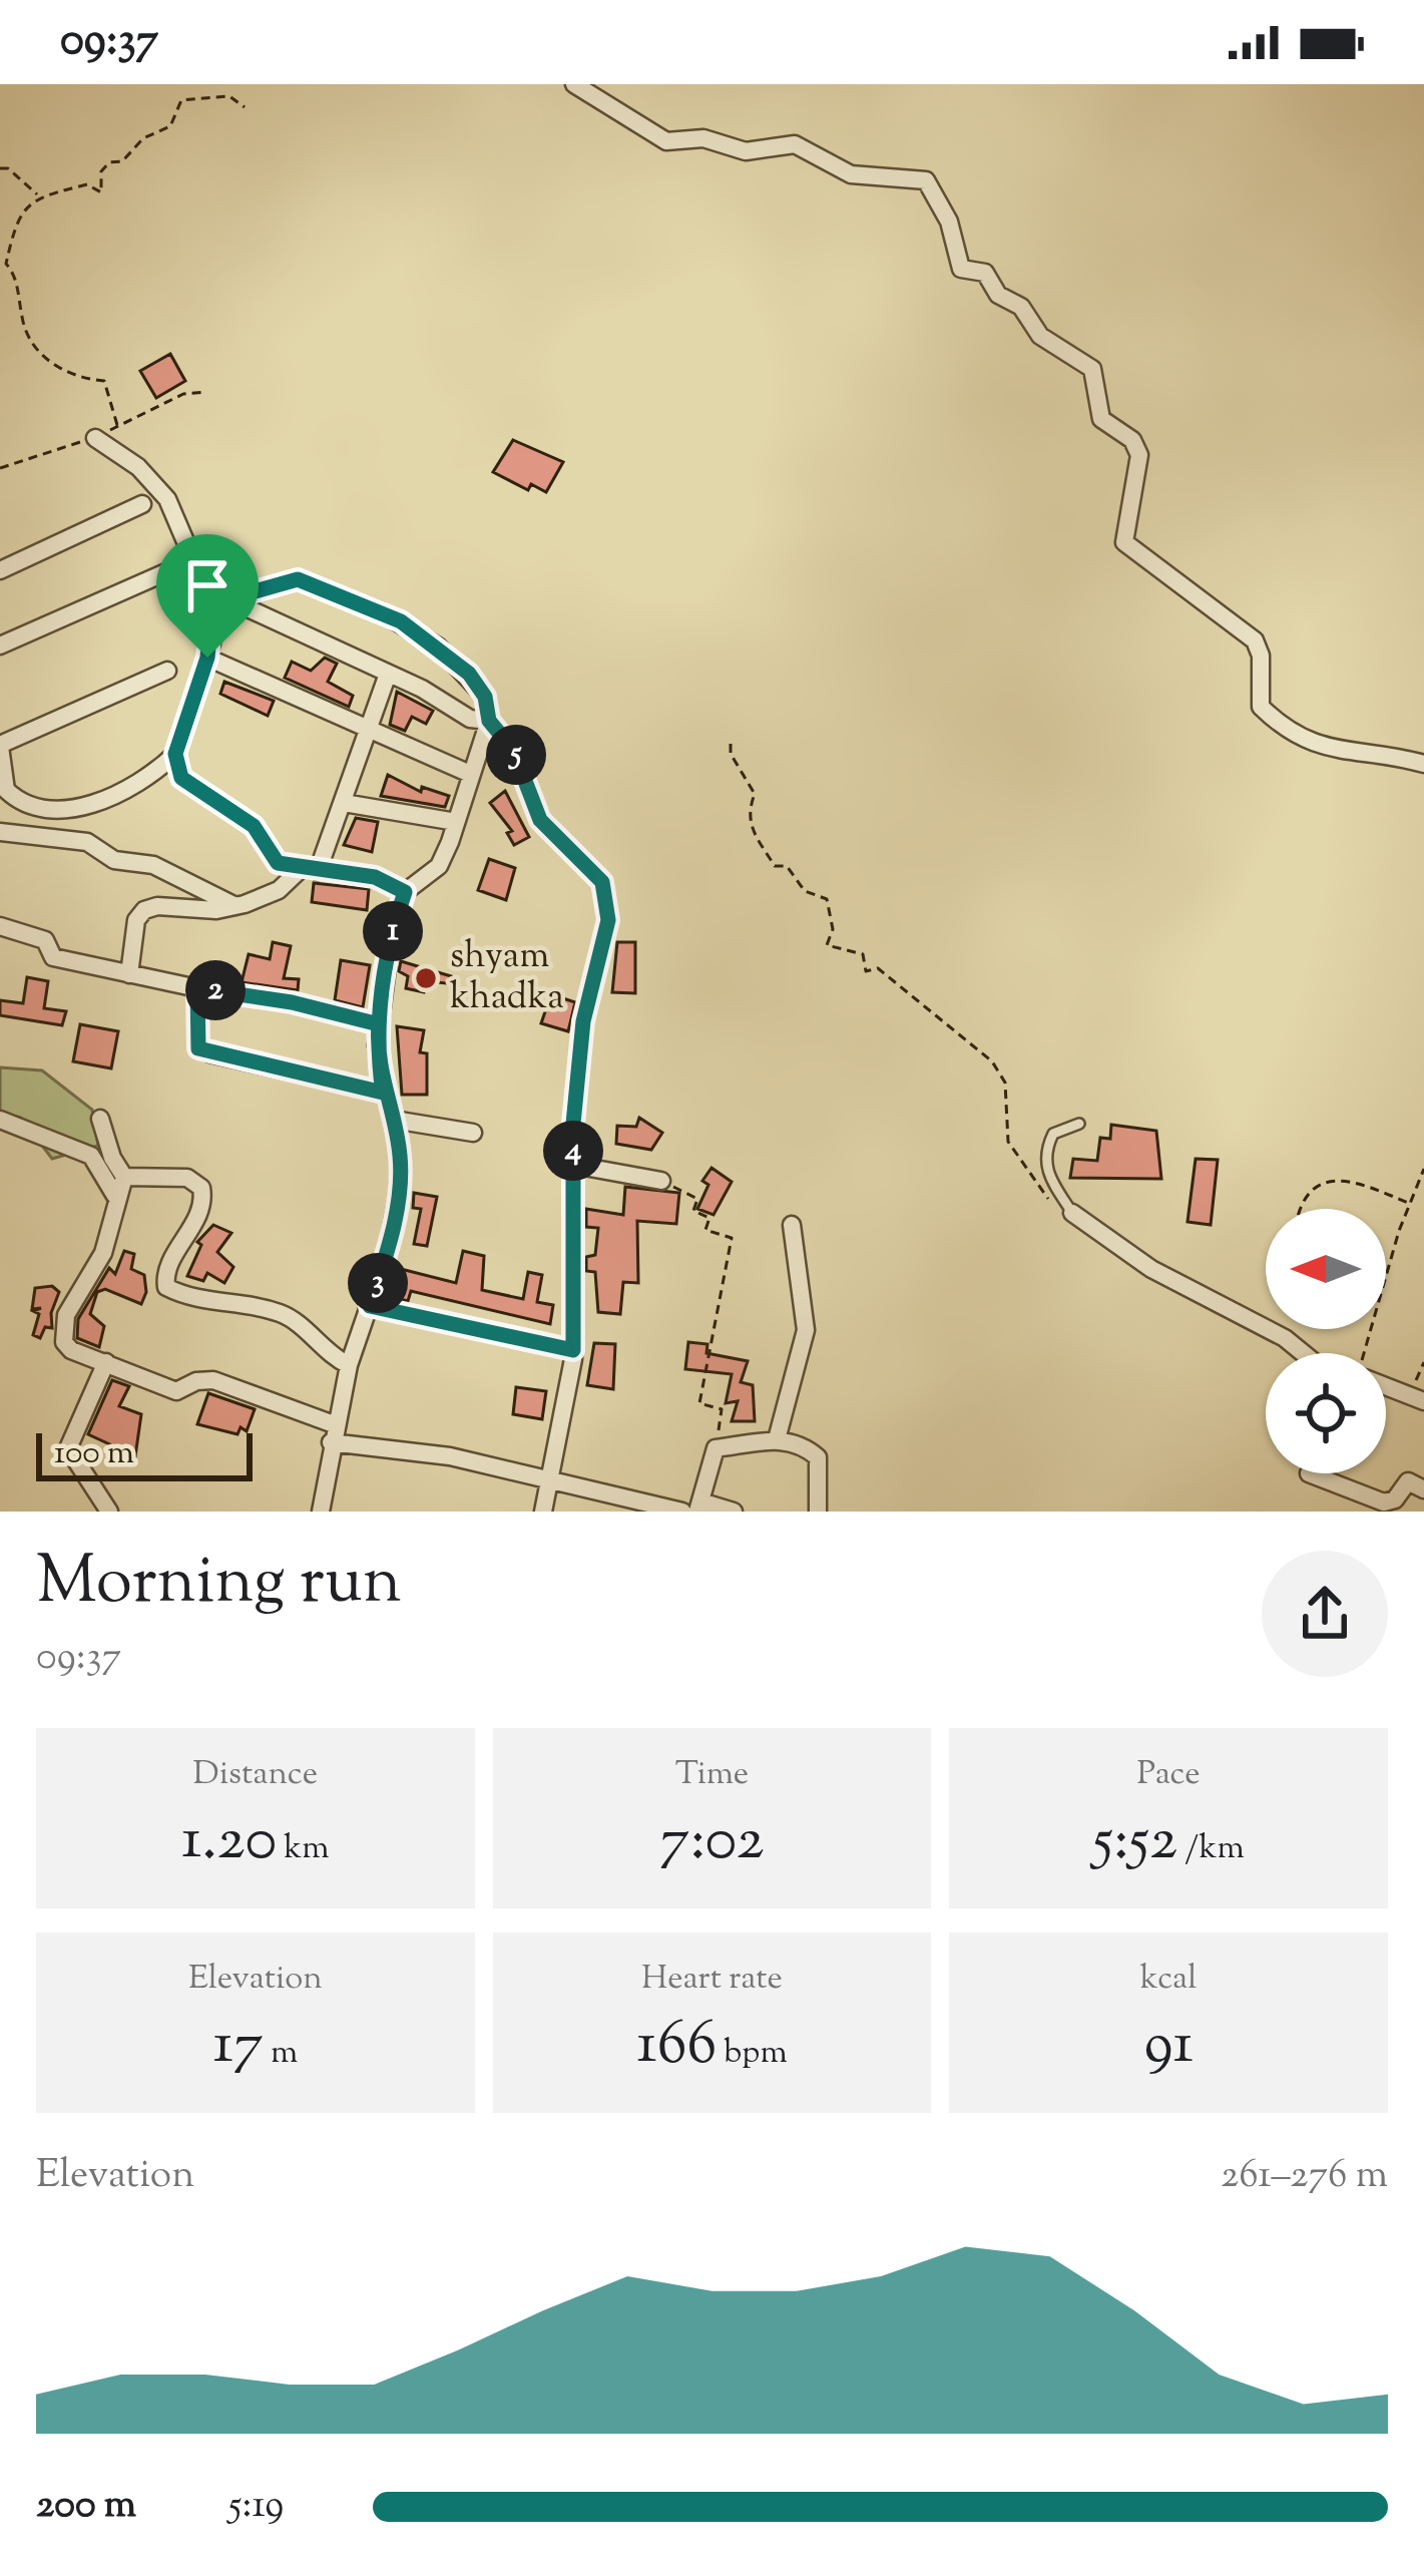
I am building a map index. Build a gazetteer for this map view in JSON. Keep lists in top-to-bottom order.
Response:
{
  "places": ["shyam khadka"],
  "scale_bar": "100 m",
  "north": "left",
  "page": {
    "status": "09:37",
    "pins": [
      "5",
      "1",
      "2",
      "4",
      "3"
    ],
    "scale": "100 m",
    "heading": ["Morning run", "09:37"],
    "stats": [
      ["Distance", "1.20 km"],
      ["Time", "7:02"],
      ["Pace", "5:52 /km"],
      ["Elevation", "17 m"],
      ["Heart rate", "166 bpm"],
      ["kcal", "91"]
    ],
    "chart": ["Elevation", "261–276 m"],
    "list": [
      {
        "name": "200 m",
        "note": "5:19"
      }
    ]
  }
}
